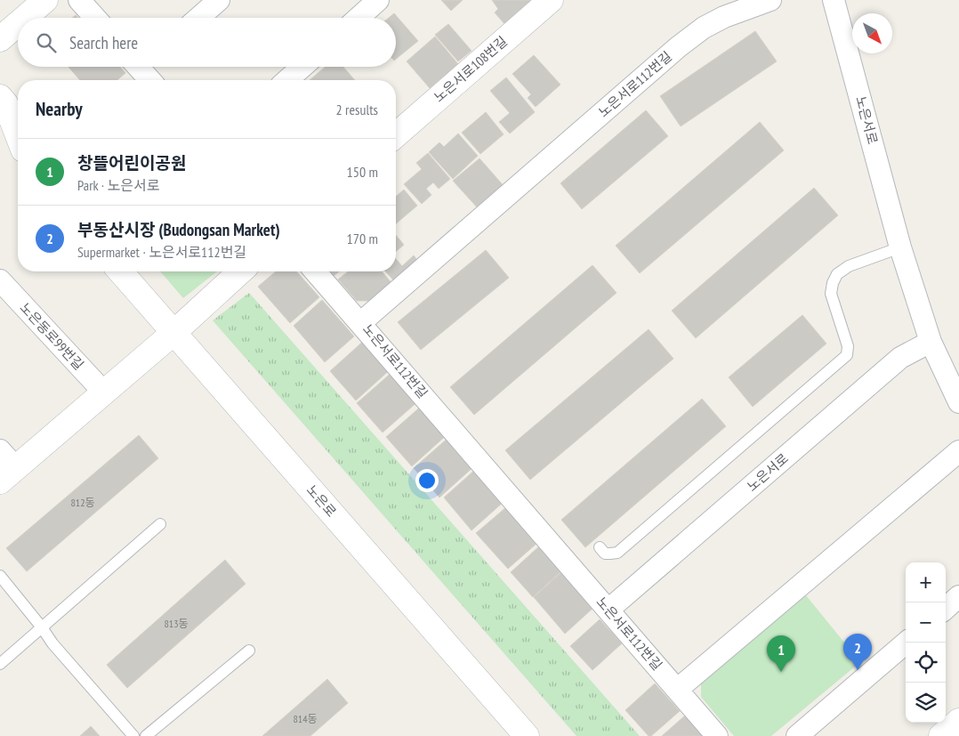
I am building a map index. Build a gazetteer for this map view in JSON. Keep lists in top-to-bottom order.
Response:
{
  "streets": {
    "street": [
      "노은서로108번길",
      "노은서로112번길",
      "노은서로",
      "노은동로99번길",
      "노은로"
    ]
  },
  "crossings": [
    ["노은서로112번길", "노은서로"]
  ],
  "house_numbers": ["812동", "813동", "814동"],
  "north": "bottom right",
  "page": {
    "search": "Search here",
    "heading": ["Nearby", "2 results"],
    "list": [
      {
        "mark": "1",
        "name": "창뜰어린이공원",
        "note": "Park · 노은서로",
        "value": "150 m"
      },
      {
        "mark": "2",
        "name": "부동산시장 (Budongsan Market)",
        "note": "Supermarket · 노은서로112번길",
        "value": "170 m"
      }
    ],
    "map_buttons": ["+", "−"],
    "pins": ["2", "1"]
  }
}
